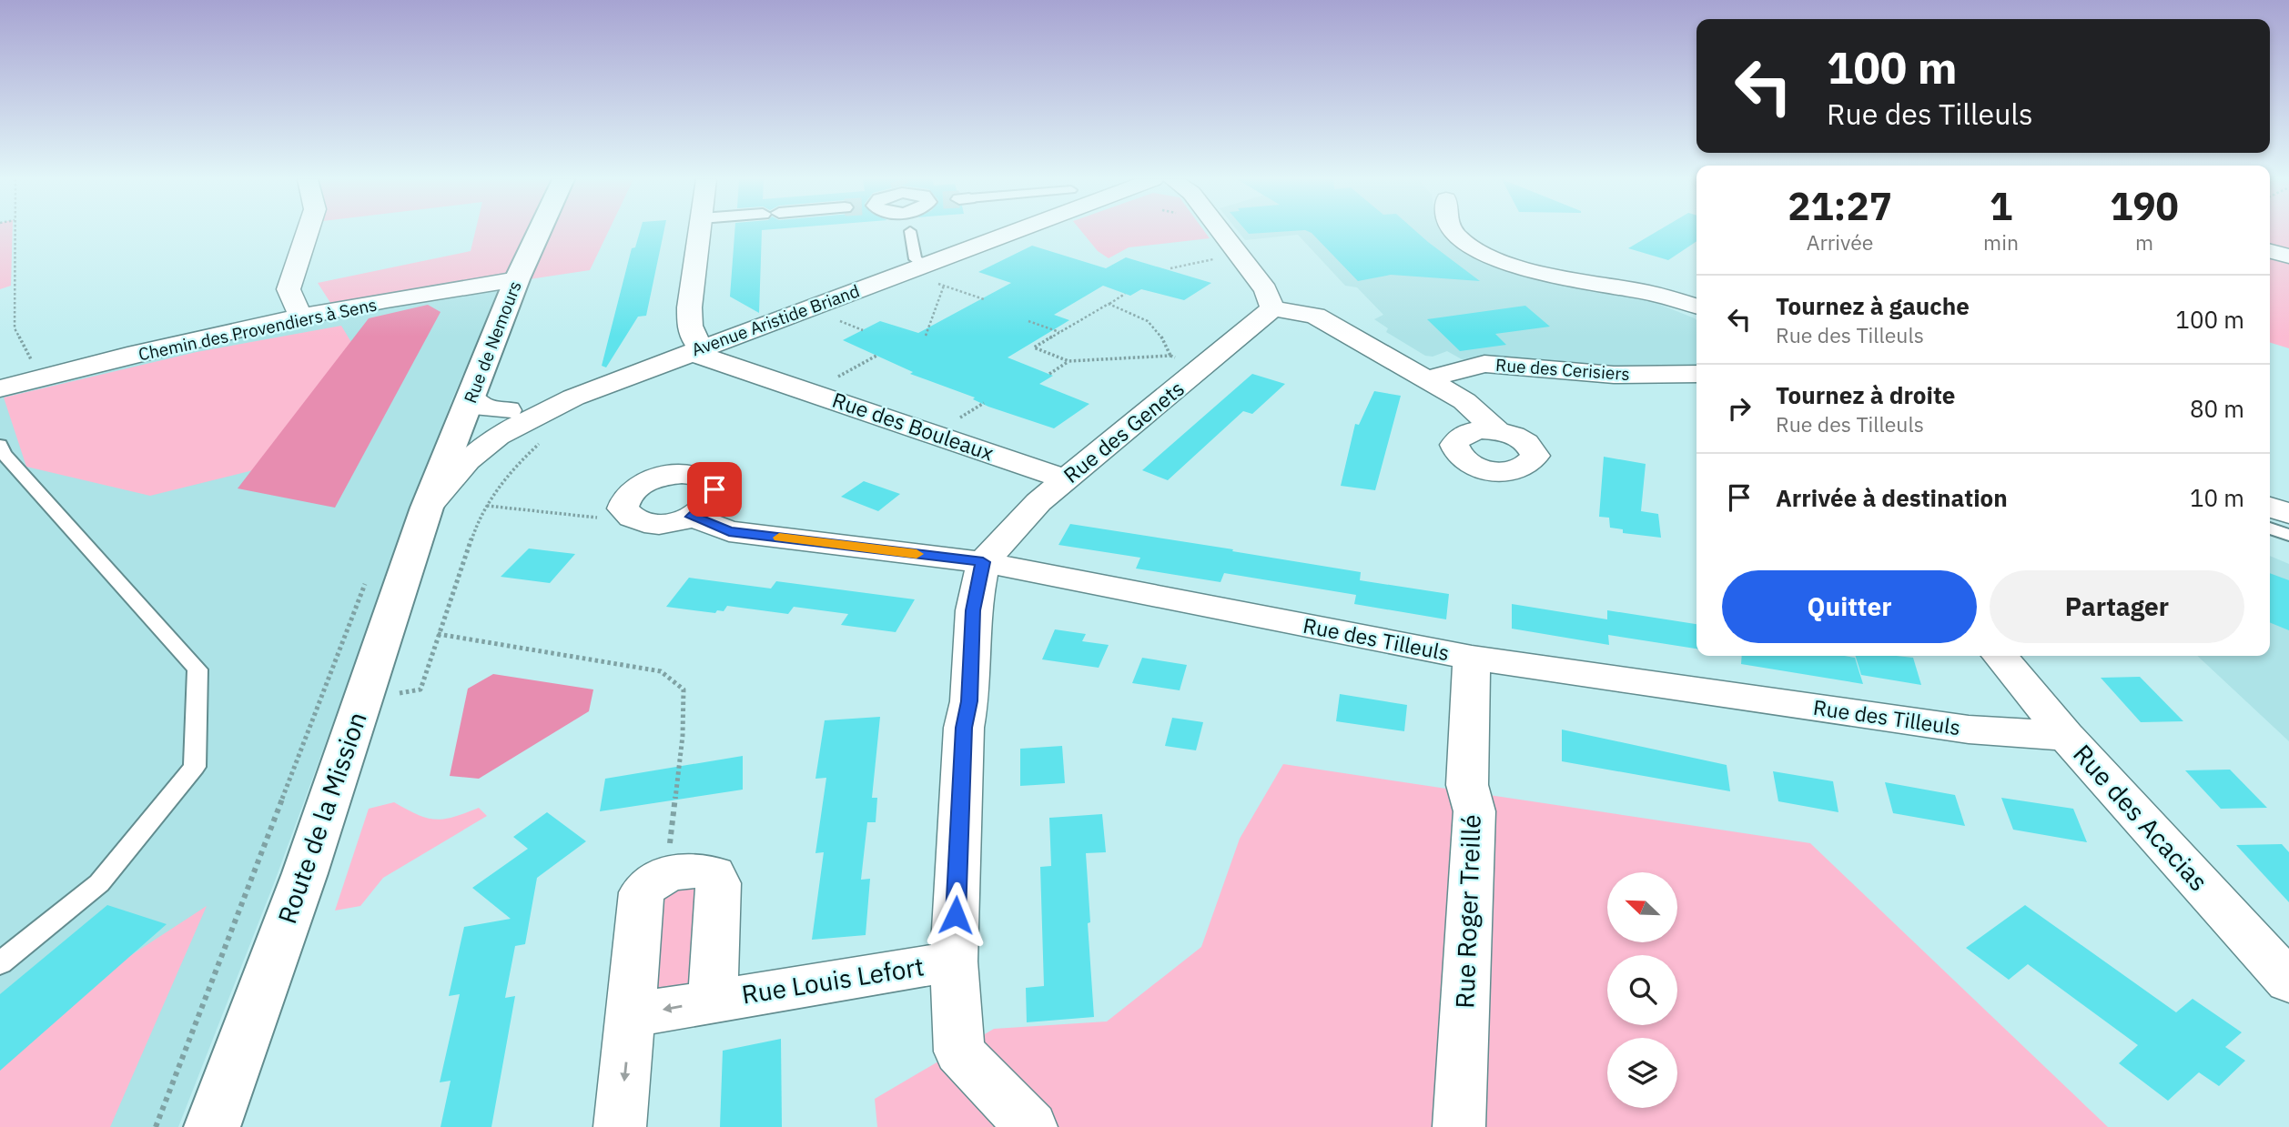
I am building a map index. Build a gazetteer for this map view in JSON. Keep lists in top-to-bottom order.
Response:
{
  "streets": {
    "main road": ["Rue de Nemours", "Route de la Mission"],
    "street": [
      "Avenue Aristide Briand",
      "Chemin des Provendiers à Sens",
      "Rue des Cerisiers",
      "Rue des Bouleaux",
      "Rue des Genets",
      "Rue des Tilleuls",
      "Rue des Acacias",
      "Rue Roger Treillé",
      "Rue Louis Lefort"
    ]
  },
  "crossings": [
    ["Avenue Aristide Briand", "Rue de Nemours"],
    ["Avenue Aristide Briand", "Rue des Bouleaux"],
    ["Avenue Aristide Briand", "Route de la Mission"],
    ["Chemin des Provendiers à Sens", "Rue de Nemours"],
    ["Rue de Nemours", "Route de la Mission"],
    ["Rue des Bouleaux", "Rue des Genets"],
    ["Rue des Genets", "Rue des Tilleuls"],
    ["Rue des Tilleuls", "Rue des Acacias"],
    ["Rue des Tilleuls", "Rue Roger Treillé"]
  ],
  "north": "top left",
  "page": {
    "turn": ["100 m", "Rue des Tilleuls"],
    "eta": [
      "21:27",
      "Arrivée",
      "1",
      "min",
      "190",
      "m"
    ],
    "list": [
      {
        "name": "Tournez à gauche",
        "note": "Rue des Tilleuls",
        "value": "100 m"
      },
      {
        "name": "Tournez à droite",
        "note": "Rue des Tilleuls",
        "value": "80 m"
      },
      {
        "name": "Arrivée à destination",
        "value": "10 m"
      }
    ],
    "buttons": ["Quitter", "Partager"]
  }
}
